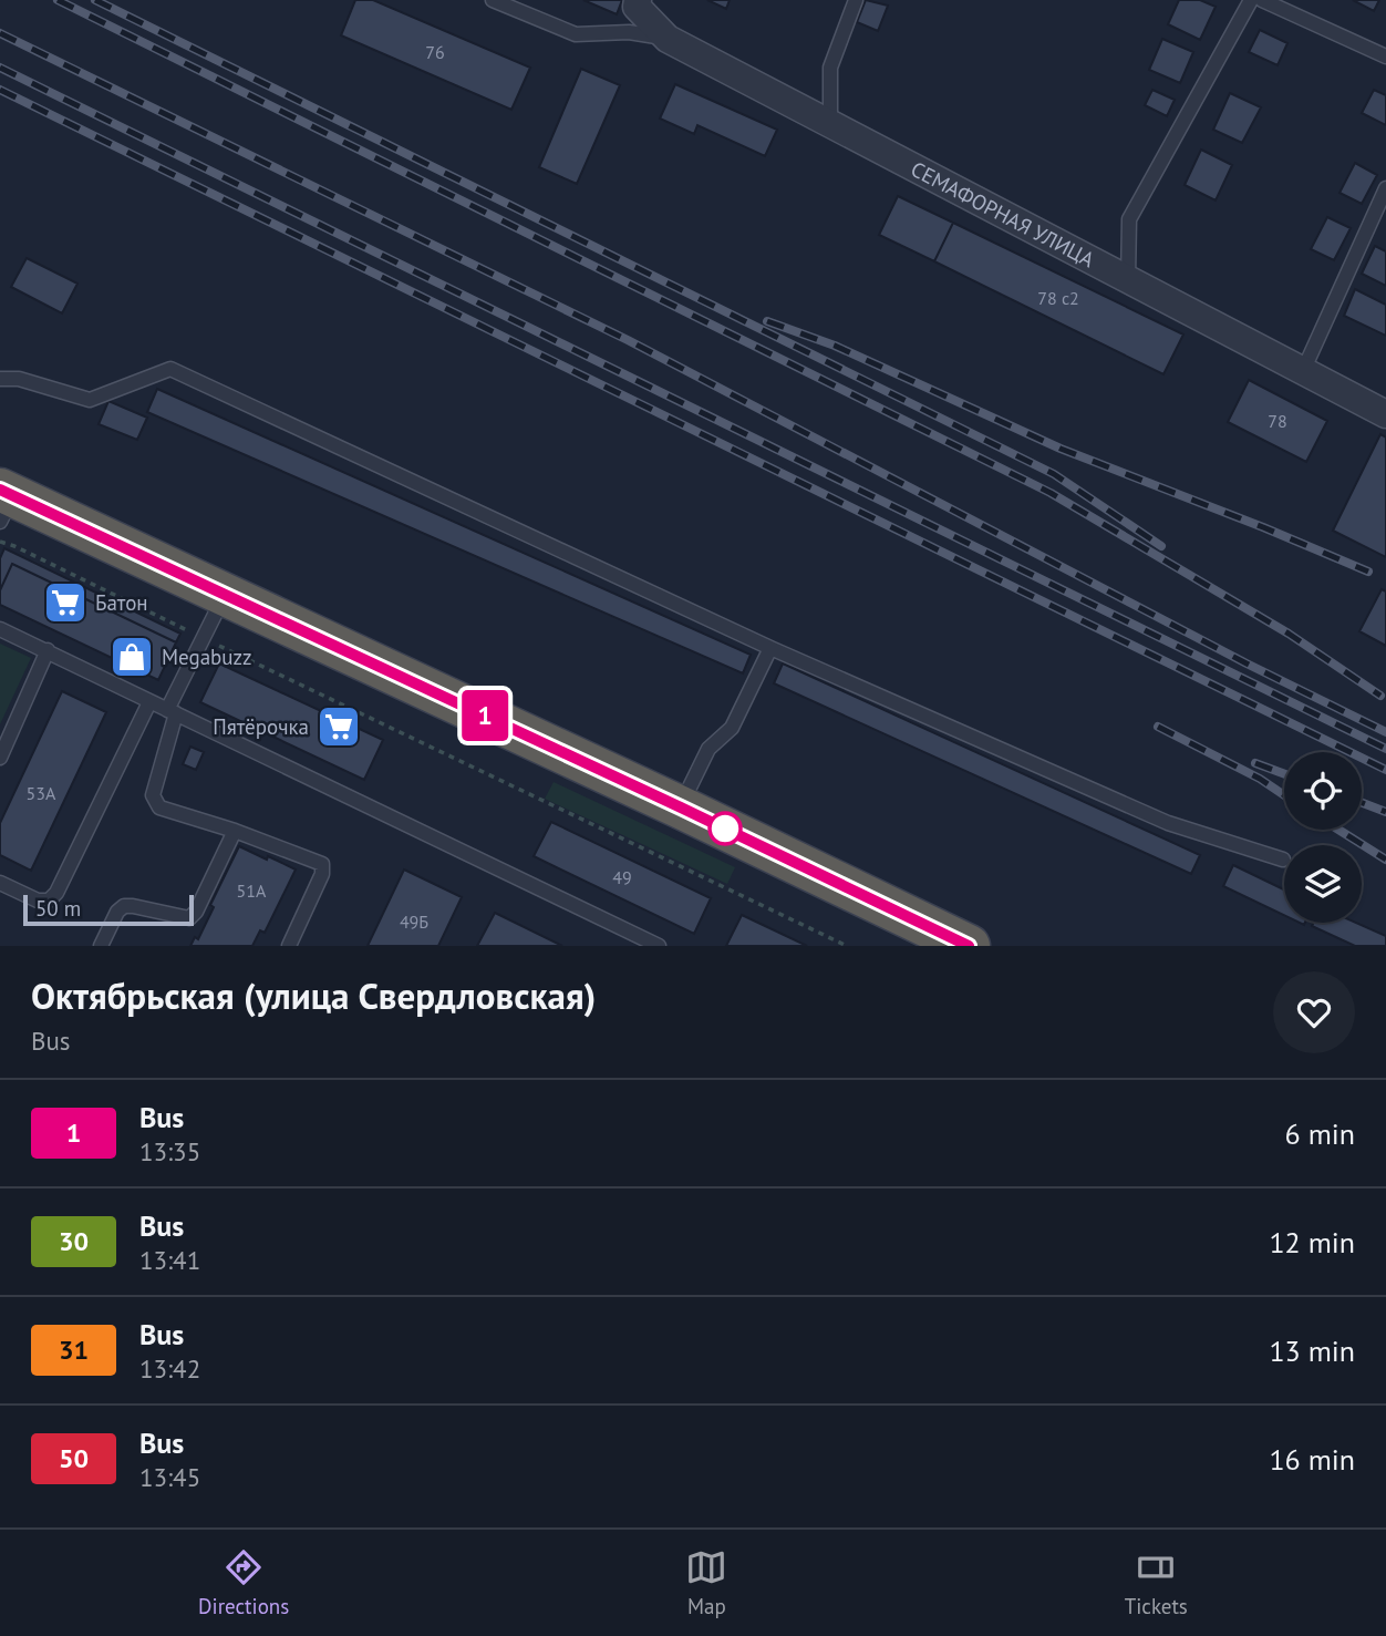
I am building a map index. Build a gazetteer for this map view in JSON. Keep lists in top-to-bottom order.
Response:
{
  "streets": {
    "street": ["СЕМАФОРНАЯ УЛИЦА"]
  },
  "places": {
    "supermarket": ["Батон", "Пятёрочка"],
    "shop": ["Megabuzz"]
  },
  "lines": ["bus line 1"],
  "house_numbers": [
    "76",
    "78 с2",
    "78",
    "53А",
    "49",
    "51А",
    "49Б"
  ],
  "scale_bar": "50 m",
  "page": {
    "on_map": "1",
    "scale": "50 m",
    "heading": ["Октябрьская (улица Свердловская)", "Bus"],
    "list": [
      {
        "mark": "1",
        "name": "Bus",
        "note": "13:35",
        "value": "6 min"
      },
      {
        "mark": "30",
        "name": "Bus",
        "note": "13:41",
        "value": "12 min"
      },
      {
        "mark": "31",
        "name": "Bus",
        "note": "13:42",
        "value": "13 min"
      },
      {
        "mark": "50",
        "name": "Bus",
        "note": "13:45",
        "value": "16 min"
      }
    ],
    "tabs": ["Directions", "Map", "Tickets"]
  }
}
